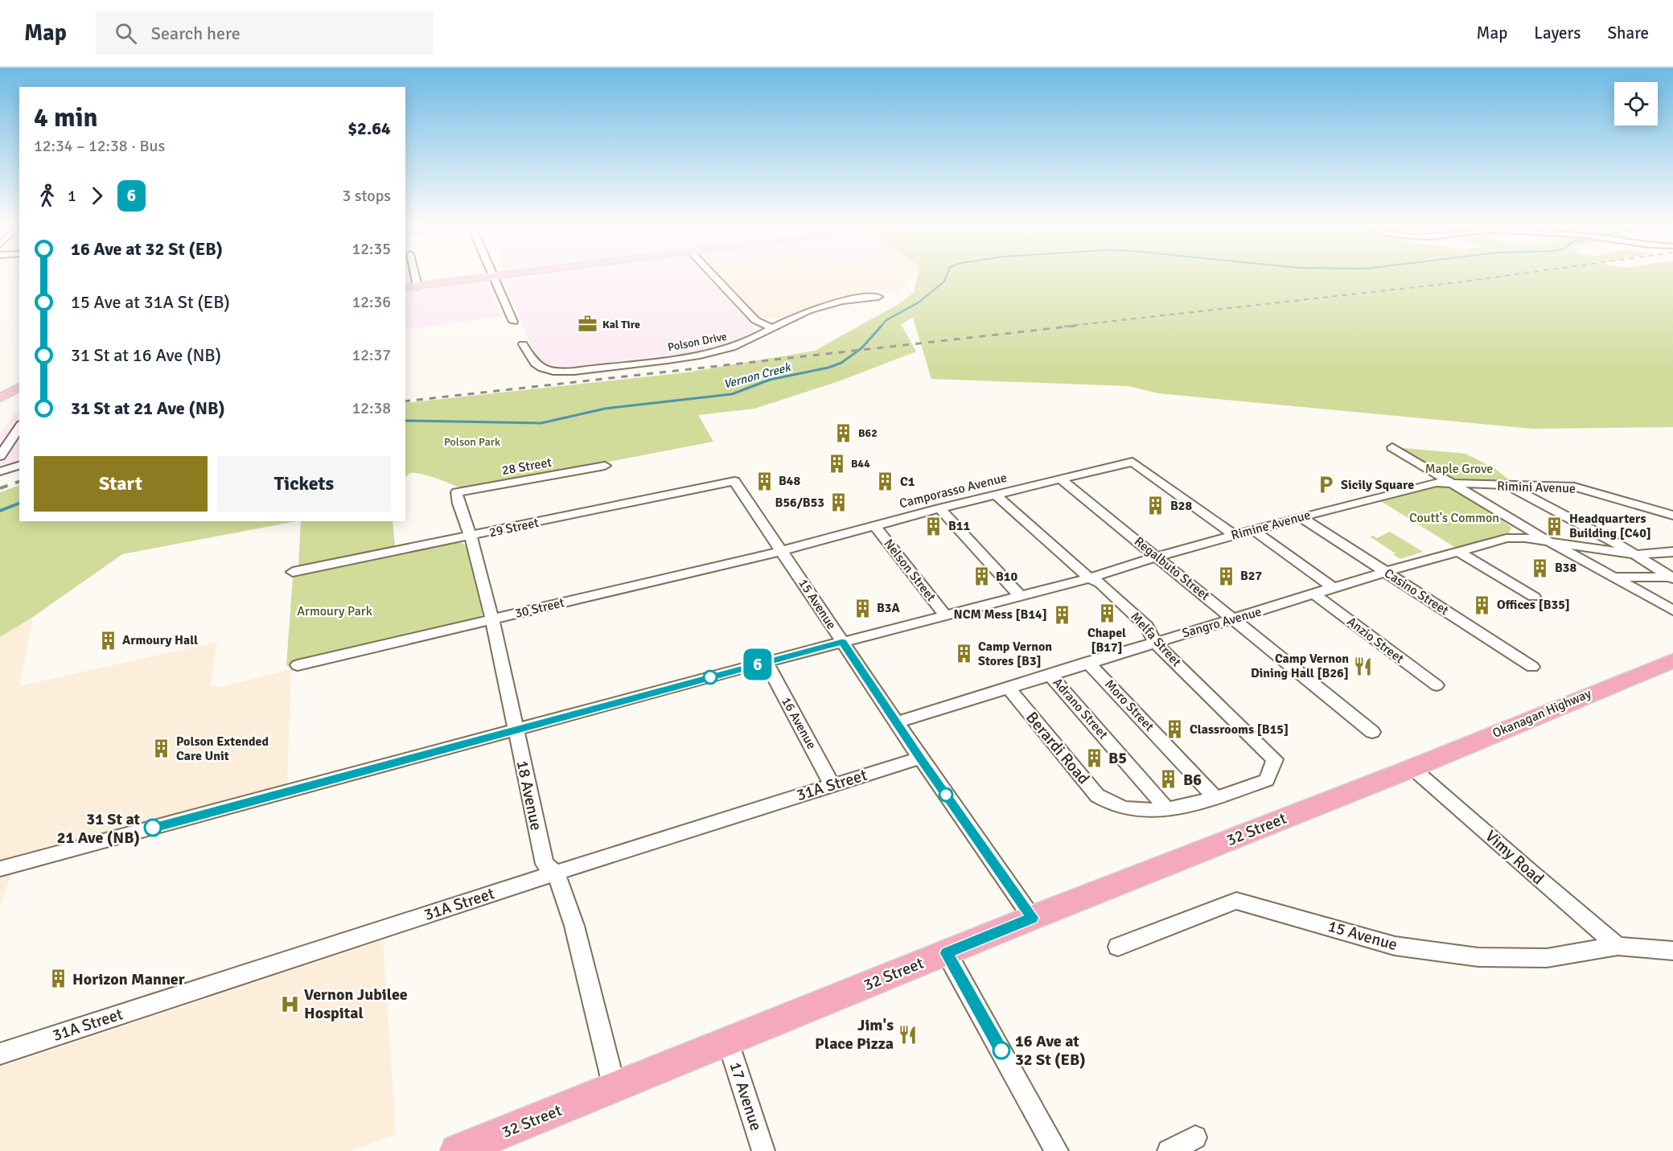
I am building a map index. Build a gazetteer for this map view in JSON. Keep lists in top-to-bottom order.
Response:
{
  "streets": {
    "highway": ["Okanagan Highway", "32 Street"],
    "street": [
      "Polson Drive",
      "28 Street",
      "Rimini Avenue",
      "Camporasso Avenue",
      "Rimine Avenue",
      "29 Street",
      "Regalbuto Street",
      "Nelson Street",
      "Casino Street",
      "15 Avenue",
      "30 Street",
      "Sangro Avenue",
      "Melfa Street",
      "Anzio Street",
      "Moro Street",
      "Adrano Street",
      "16 Avenue",
      "Berardi Road",
      "31A Street",
      "18 Avenue",
      "Vimy Road",
      "17 Avenue"
    ]
  },
  "crossings": [
    ["28 Street", "18 Avenue"],
    ["Rimini Avenue", "Rimine Avenue"],
    ["Camporasso Avenue", "Rimine Avenue"],
    ["Camporasso Avenue", "Regalbuto Street"],
    ["Camporasso Avenue", "Nelson Street"],
    ["Camporasso Avenue", "15 Avenue"],
    ["Camporasso Avenue", "30 Street"],
    ["Camporasso Avenue", "Melfa Street"],
    ["Rimine Avenue", "Regalbuto Street"],
    ["Rimine Avenue", "Casino Street"],
    ["Rimine Avenue", "Melfa Street"],
    ["29 Street", "15 Avenue"],
    ["29 Street", "18 Avenue"],
    ["Regalbuto Street", "Sangro Avenue"],
    ["Casino Street", "Sangro Avenue"],
    ["15 Avenue", "30 Street"],
    ["15 Avenue", "Sangro Avenue"],
    ["15 Avenue", "31A Street"],
    ["15 Avenue", "32 Street"],
    ["15 Avenue", "Vimy Road"],
    ["30 Street", "18 Avenue"],
    ["Sangro Avenue", "Melfa Street"],
    ["Sangro Avenue", "Anzio Street"],
    ["Sangro Avenue", "Moro Street"],
    ["Sangro Avenue", "Adrano Street"],
    ["Sangro Avenue", "Berardi Road"],
    ["Melfa Street", "Moro Street"],
    ["Adrano Street", "Berardi Road"],
    ["Okanagan Highway", "32 Street"],
    ["Okanagan Highway", "Vimy Road"],
    ["16 Avenue", "31A Street"],
    ["31A Street", "18 Avenue"],
    ["18 Avenue", "32 Street"],
    ["32 Street", "Vimy Road"],
    ["32 Street", "17 Avenue"]
  ],
  "water": ["Vernon Creek"],
  "parks": [
    "Polson Park",
    "Maple Grove",
    "Coutt's Common",
    "Armoury Park"
  ],
  "places": {
    "office": ["Kal Tire"],
    "building": [
      "B62",
      "B44",
      "B48",
      "C1",
      "B56/B53",
      "B28",
      "B11",
      "Headquarters Building [C40]",
      "B38",
      "B27",
      "B10",
      "Offices [B35]",
      "B3A",
      "Chapel [B17]",
      "NCM Mess [B14]",
      "Armoury Hall",
      "Camp Vernon Stores [B3]",
      "Classrooms [B15]",
      "Polson Extended Care Unit",
      "B5",
      "B6",
      "Horizon Manner"
    ],
    "parking": ["Sicily Square"],
    "restaurant": ["Camp Vernon Dining Hall [B26]", "Jim's Place Pizza"],
    "other": ["31 St at 21 Ave (NB)", "16 Ave at 32 St (EB)"],
    "hospital": ["Vernon Jubilee Hospital"]
  },
  "lines": ["bus line 6"],
  "page": {
    "header": "Map",
    "search": "Search here",
    "nav": ["Map", "Layers", "Share"],
    "on_map": "6",
    "heading": ["4 min", "12:34 – 12:38 · Bus", "$2.64"],
    "legs": ["1", "6", "3 stops"],
    "list": [
      {
        "name": "16 Ave at 32 St (EB)",
        "value": "12:35"
      },
      {
        "name": "15 Ave at 31A St (EB)",
        "value": "12:36"
      },
      {
        "name": "31 St at 16 Ave (NB)",
        "value": "12:37"
      },
      {
        "name": "31 St at 21 Ave (NB)",
        "value": "12:38"
      }
    ],
    "buttons": ["Start", "Tickets"]
  }
}
